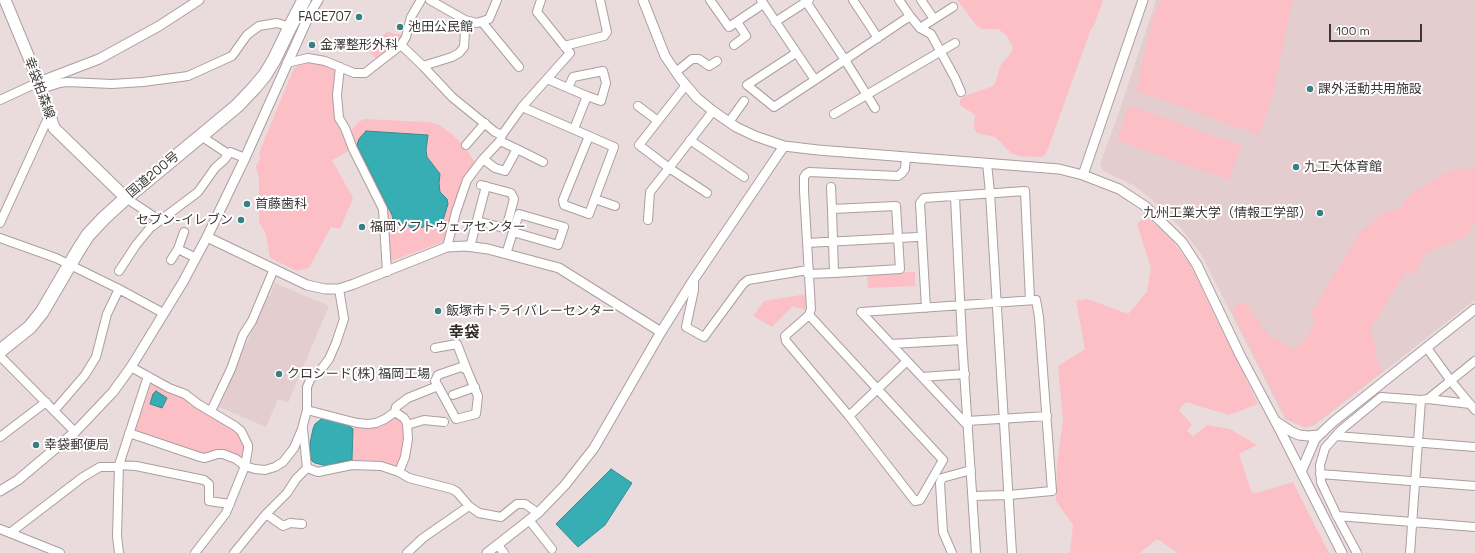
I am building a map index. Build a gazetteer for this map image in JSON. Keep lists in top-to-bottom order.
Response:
{
  "streets": {
    "highway": ["国道200号"],
    "main road": ["幸袋柏森線"]
  },
  "crossings": [
    ["幸袋柏森線", "国道200号"]
  ],
  "districts": ["幸袋"],
  "places": [
    "FACE707",
    "池田公民館",
    "金澤整形外科",
    "課外活動共用施設",
    "九工大体育館",
    "首藤歯科",
    "九州工業大学（情報工学部）",
    "セブン-イレブン",
    "福岡ソフトウェアセンター",
    "飯塚市トライバレーセンター",
    "クロシード(株) 福岡工場",
    "幸袋郵便局"
  ],
  "scale_bar": "100 m"
}
